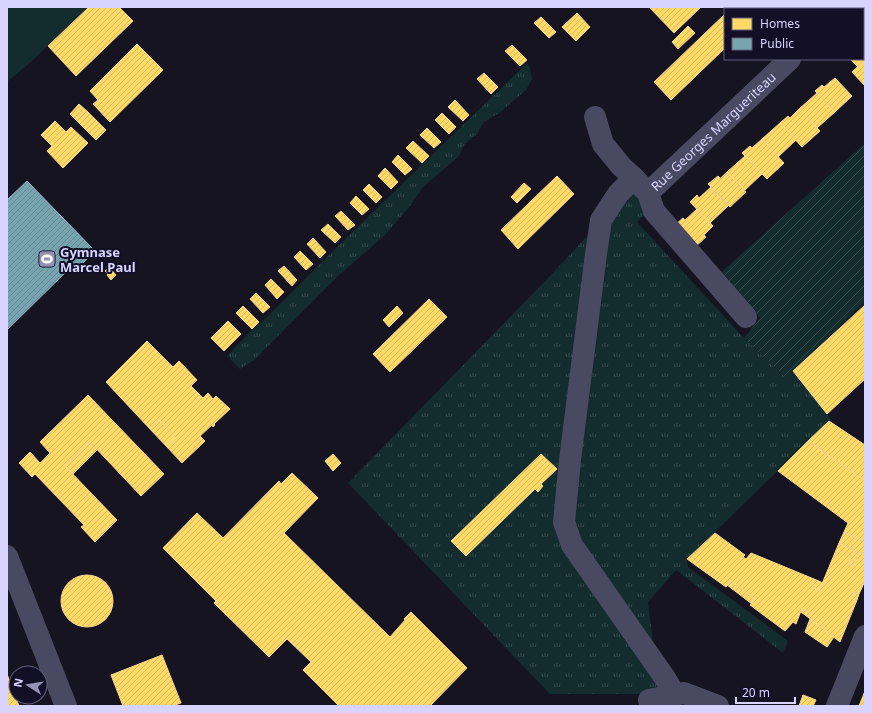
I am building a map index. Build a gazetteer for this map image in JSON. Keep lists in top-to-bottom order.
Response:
{
  "streets": {
    "street": ["Rue Georges Margueriteau"]
  },
  "places": {
    "sports": ["Gymnase Marcel Paul"]
  },
  "legend": ["Homes", "Public"],
  "scale_bar": "20 m",
  "north": "left"
}
